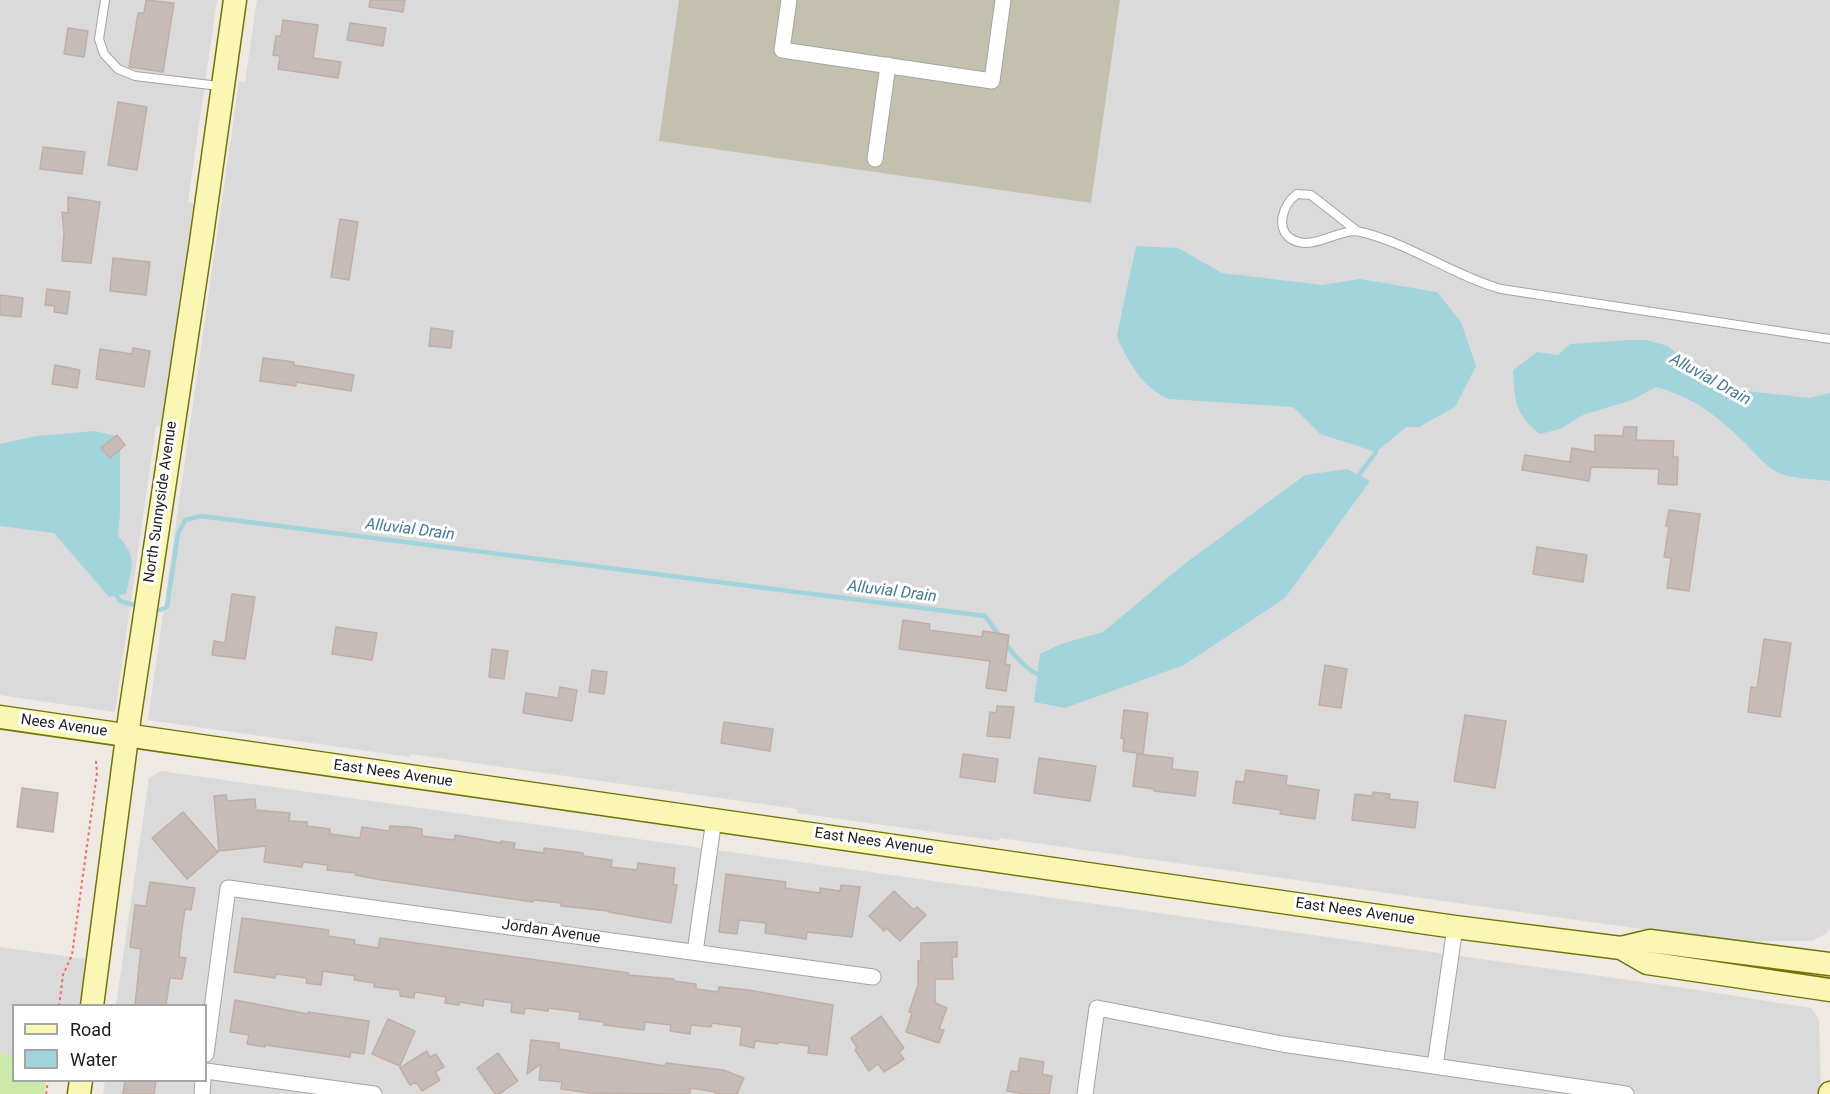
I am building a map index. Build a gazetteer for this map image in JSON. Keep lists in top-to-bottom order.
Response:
{
  "streets": {
    "main road": ["North Sunnyside Avenue", "Nees Avenue", "East Nees Avenue"],
    "street": ["Jordan Avenue"]
  },
  "crossings": [
    ["North Sunnyside Avenue", "Nees Avenue"],
    ["North Sunnyside Avenue", "East Nees Avenue"],
    ["Nees Avenue", "East Nees Avenue"]
  ],
  "water": ["Alluvial Drain"],
  "legend": ["Road", "Water"]
}
